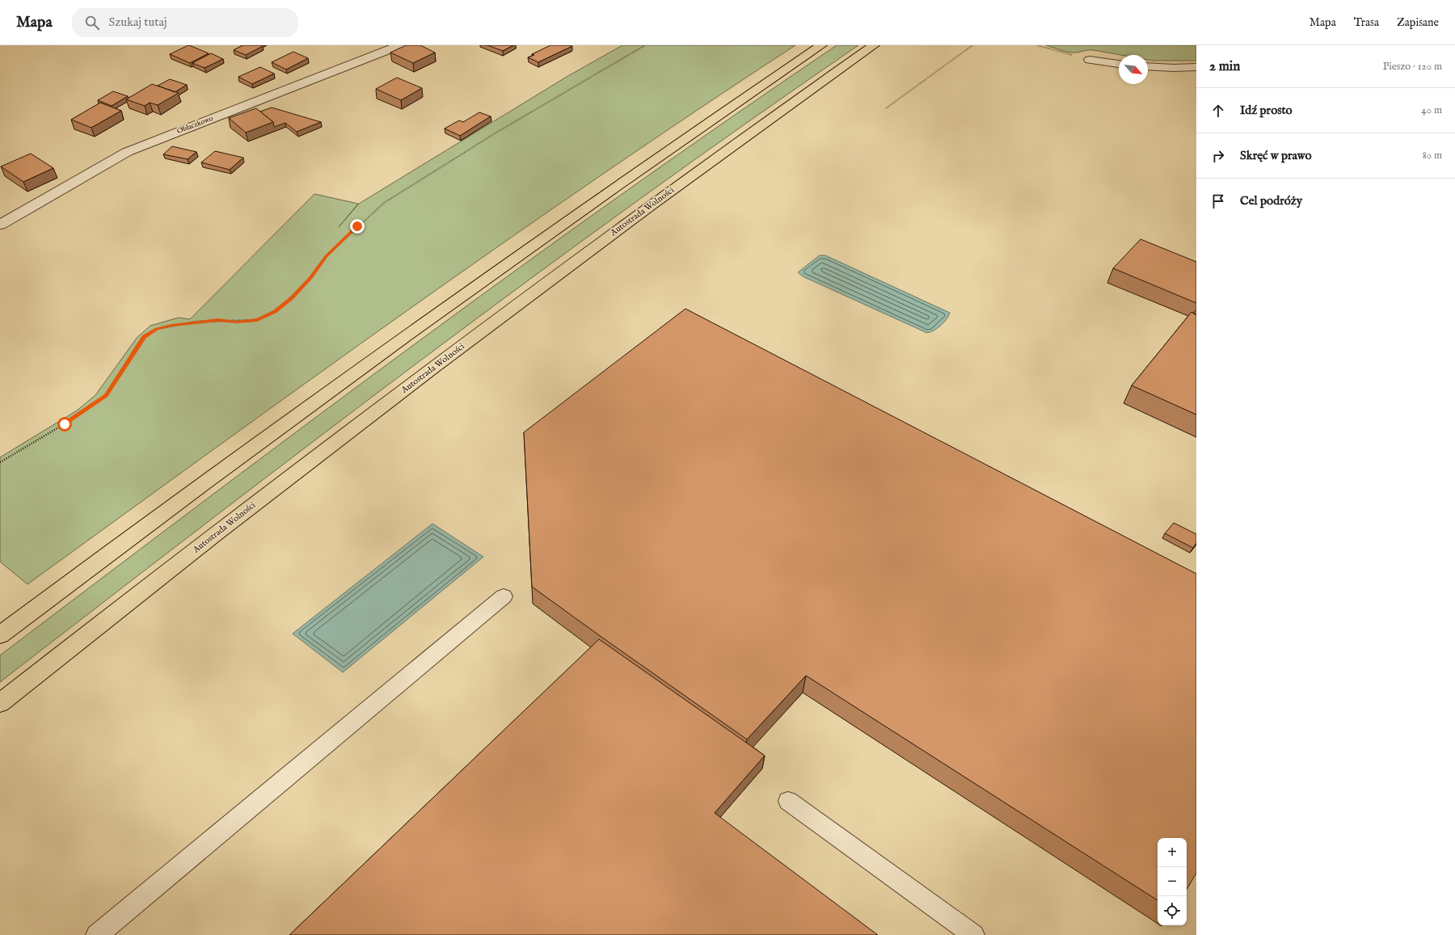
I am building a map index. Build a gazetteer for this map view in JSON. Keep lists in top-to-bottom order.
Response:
{
  "streets": {
    "highway": ["Autostrada Wolności"],
    "street": ["Obłaczkowo"]
  },
  "north": "bottom right",
  "page": {
    "header": "Mapa",
    "search": "Szukaj tutaj",
    "nav": ["Mapa", "Trasa", "Zapisane"],
    "heading": ["2 min", "Pieszo · 120 m"],
    "list": [
      ["Idź prosto", "40 m"],
      ["Skręć w prawo", "80 m"],
      "Cel podróży"
    ],
    "map_buttons": ["+", "−"]
  }
}
